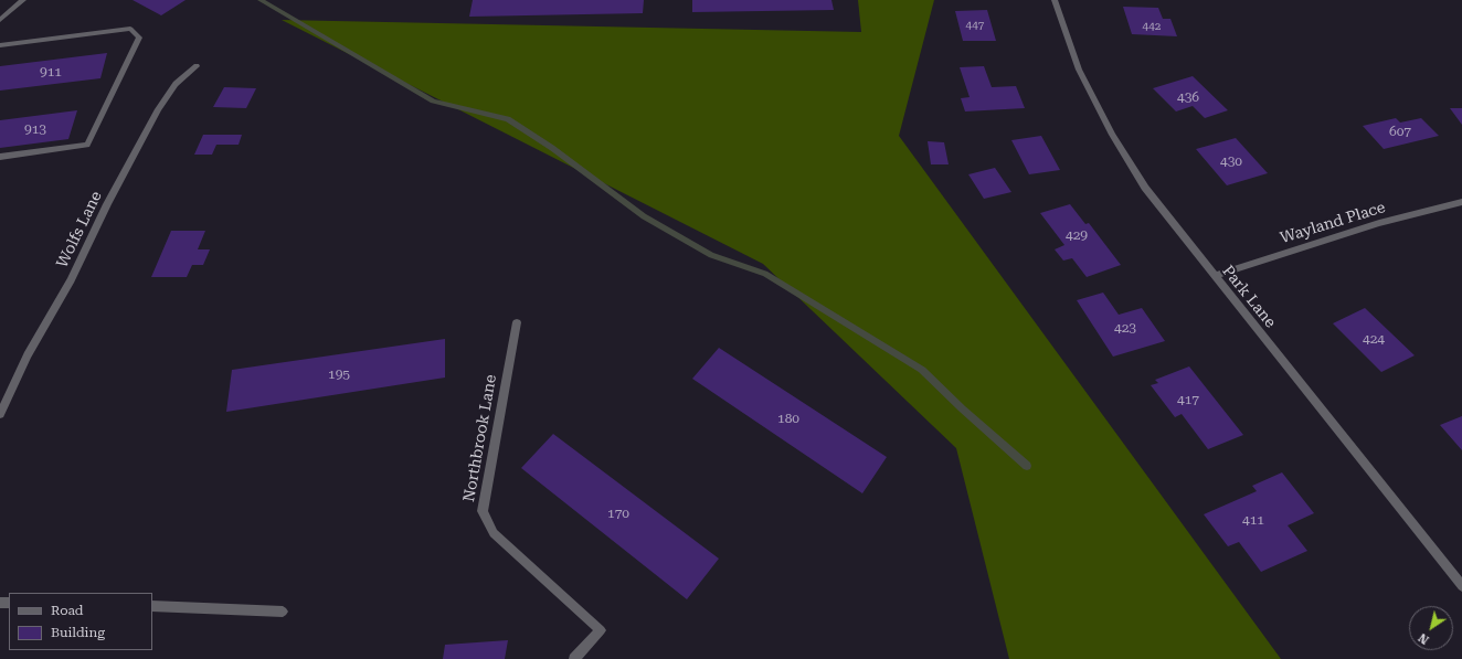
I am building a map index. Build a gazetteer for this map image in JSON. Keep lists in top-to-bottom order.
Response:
{
  "streets": {
    "street": [
      "Wayland Place",
      "Wolfs Lane",
      "Park Lane",
      "Northbrook Lane"
    ]
  },
  "crossings": [
    ["Wayland Place", "Park Lane"]
  ],
  "house_numbers": [
    "447",
    "442",
    "911",
    "436",
    "913",
    "607",
    "430",
    "429",
    "423",
    "424",
    "195",
    "417",
    "180",
    "170",
    "411"
  ],
  "legend": ["Road", "Building"],
  "north": "bottom left"
}
